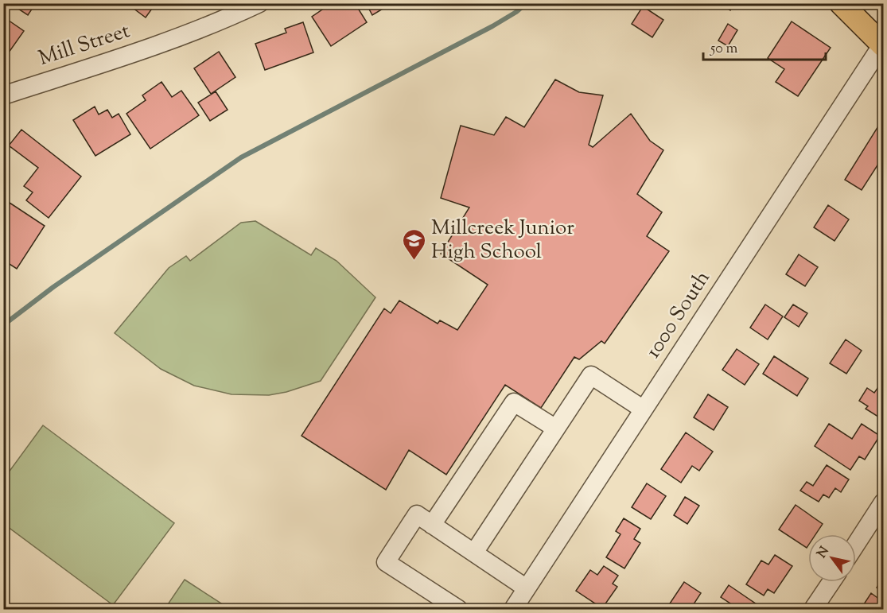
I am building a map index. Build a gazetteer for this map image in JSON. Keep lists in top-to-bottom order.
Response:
{
  "streets": {
    "street": ["Mill Street", "1000 South"]
  },
  "places": {
    "school or university": ["Millcreek Junior High School"]
  },
  "scale_bar": "50 m",
  "north": "top left"
}
